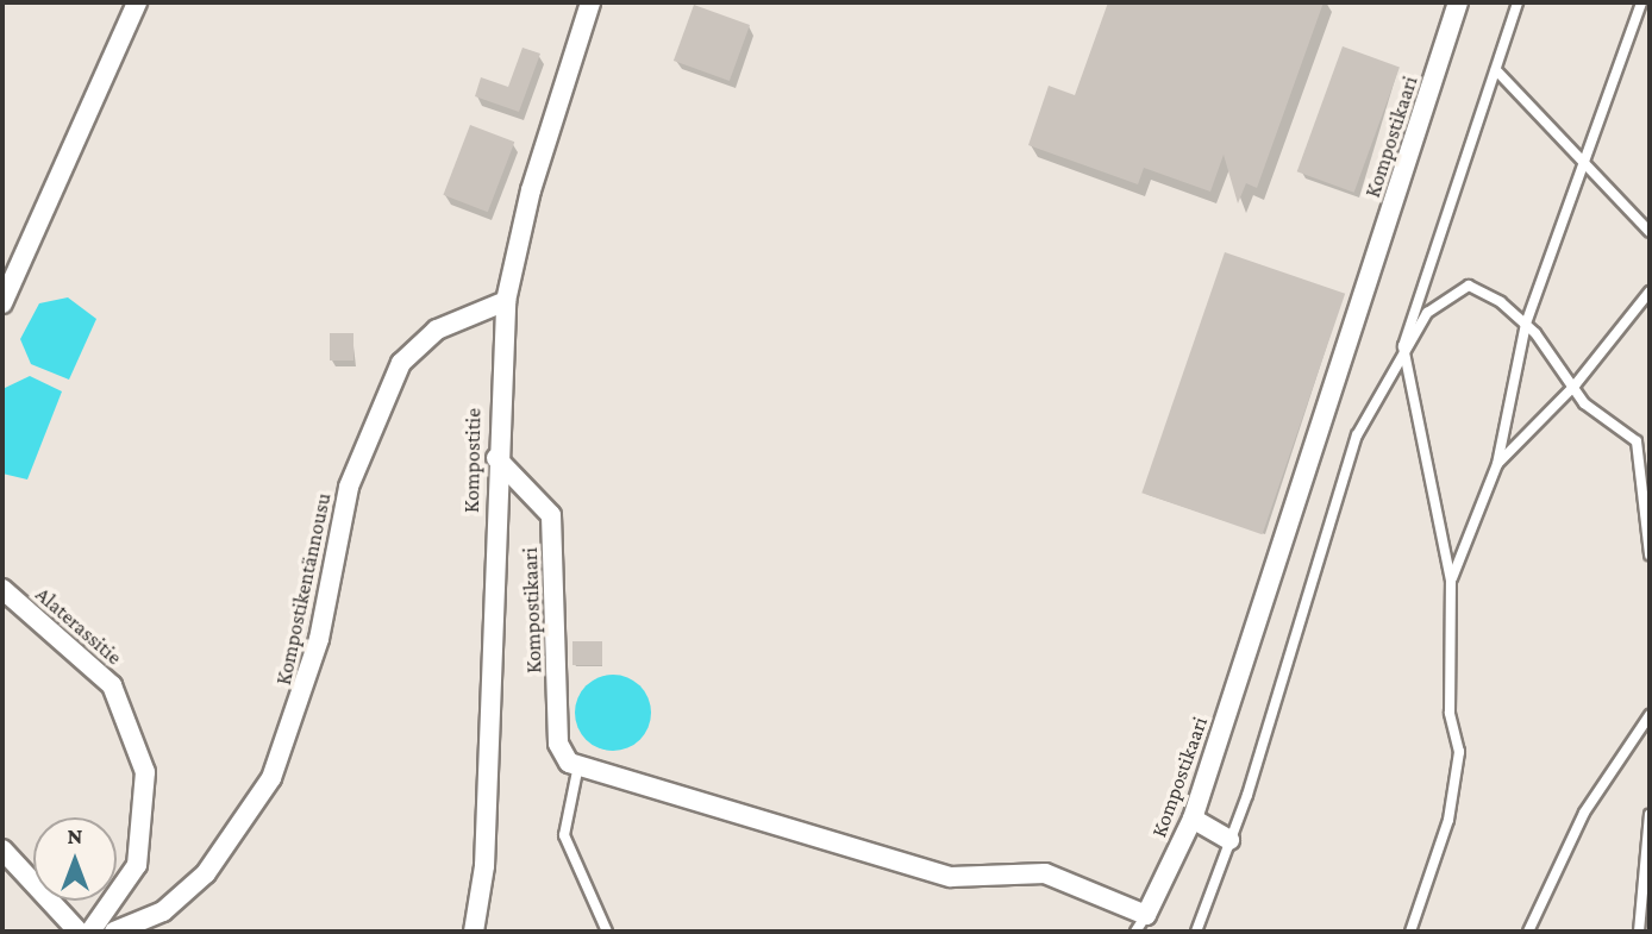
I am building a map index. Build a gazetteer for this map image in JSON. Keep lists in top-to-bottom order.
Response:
{
  "streets": {
    "street": [
      "Kompostikaari",
      "Kompostitie",
      "Kompostikentännousu",
      "Alaterassitie"
    ]
  },
  "crossings": [
    ["Kompostikaari", "Kompostitie"],
    ["Kompostitie", "Kompostikentännousu"]
  ],
  "north": "top"
}
